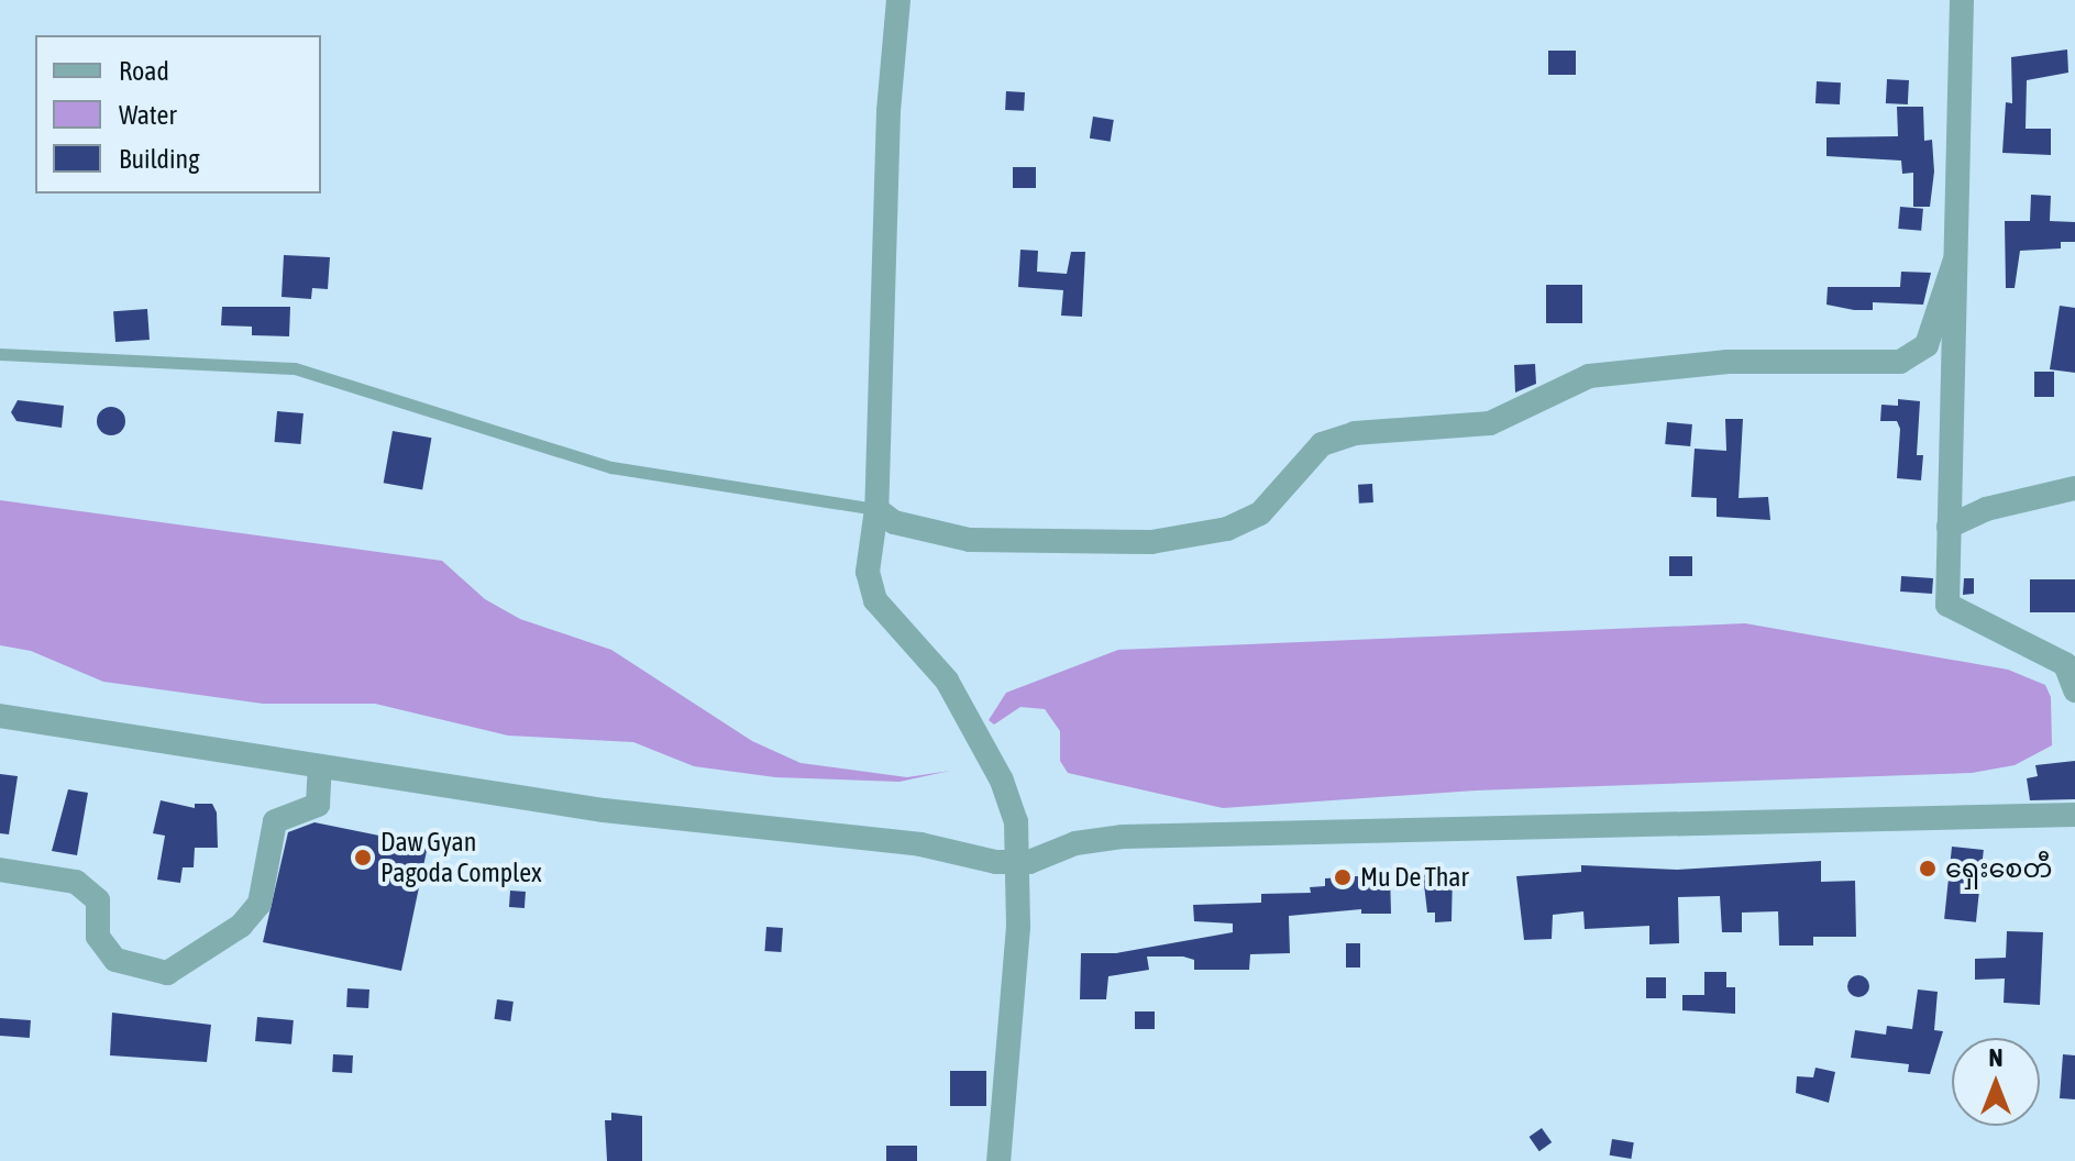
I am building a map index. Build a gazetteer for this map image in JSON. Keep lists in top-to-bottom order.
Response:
{
  "places": ["Daw Gyan Pagoda Complex", "ရှေးစေတီ", "Mu De Thar"],
  "legend": ["Road", "Water", "Building"],
  "north": "top"
}
